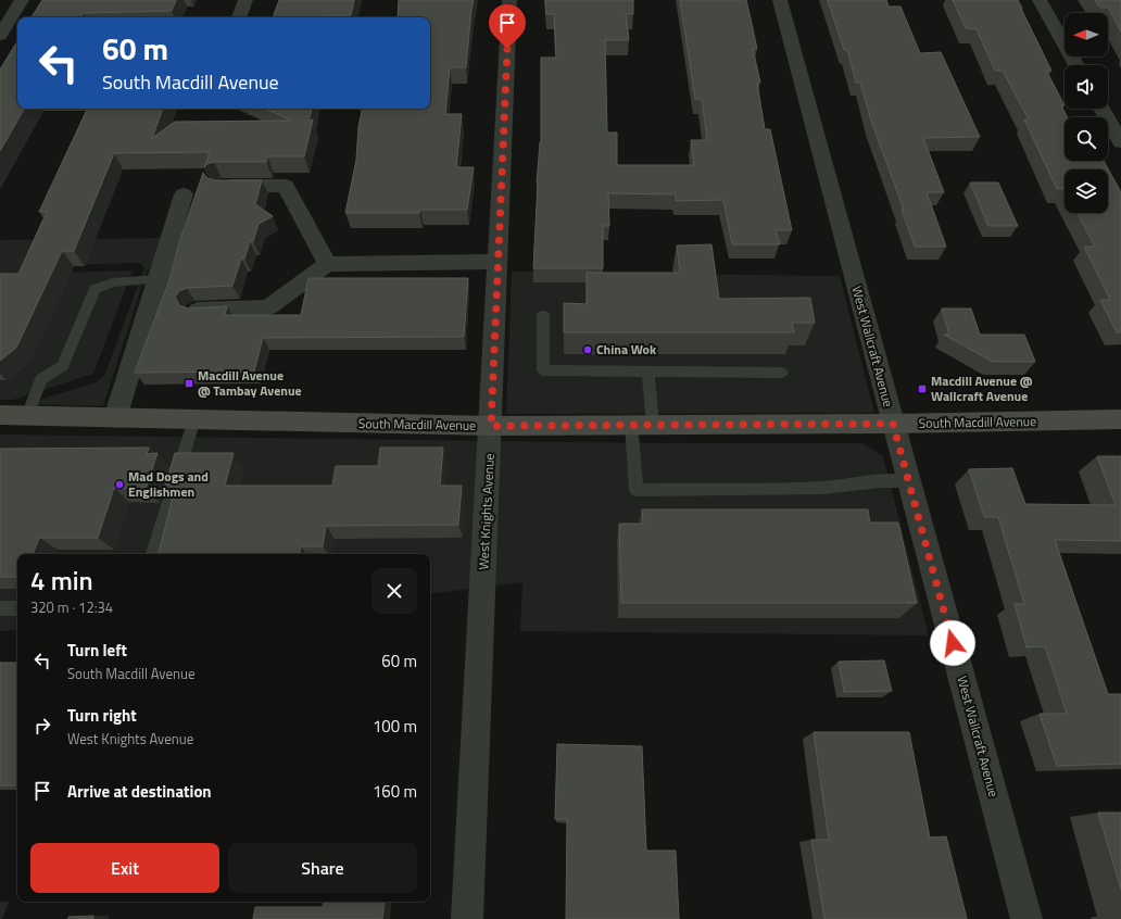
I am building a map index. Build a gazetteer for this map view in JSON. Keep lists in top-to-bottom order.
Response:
{
  "streets": {
    "street": ["West Wallcraft Avenue", "South Macdill Avenue", "West Knights Avenue"]
  },
  "crossings": [
    ["West Wallcraft Avenue", "South Macdill Avenue"],
    ["South Macdill Avenue", "West Knights Avenue"]
  ],
  "places": {
    "other": ["China Wok", "Mad Dogs and Englishmen"],
    "transit": ["Macdill Avenue @ Tambay Avenue", "Macdill Avenue @ Wallcraft Avenue"]
  },
  "north": "left",
  "page": {
    "turn": ["60 m", "South Macdill Avenue"],
    "heading": ["4 min", "320 m · 12:34"],
    "list": [
      {
        "name": "Turn left",
        "note": "South Macdill Avenue",
        "value": "60 m"
      },
      {
        "name": "Turn right",
        "note": "West Knights Avenue",
        "value": "100 m"
      },
      {
        "name": "Arrive at destination",
        "value": "160 m"
      }
    ],
    "buttons": ["Exit", "Share"]
  }
}
